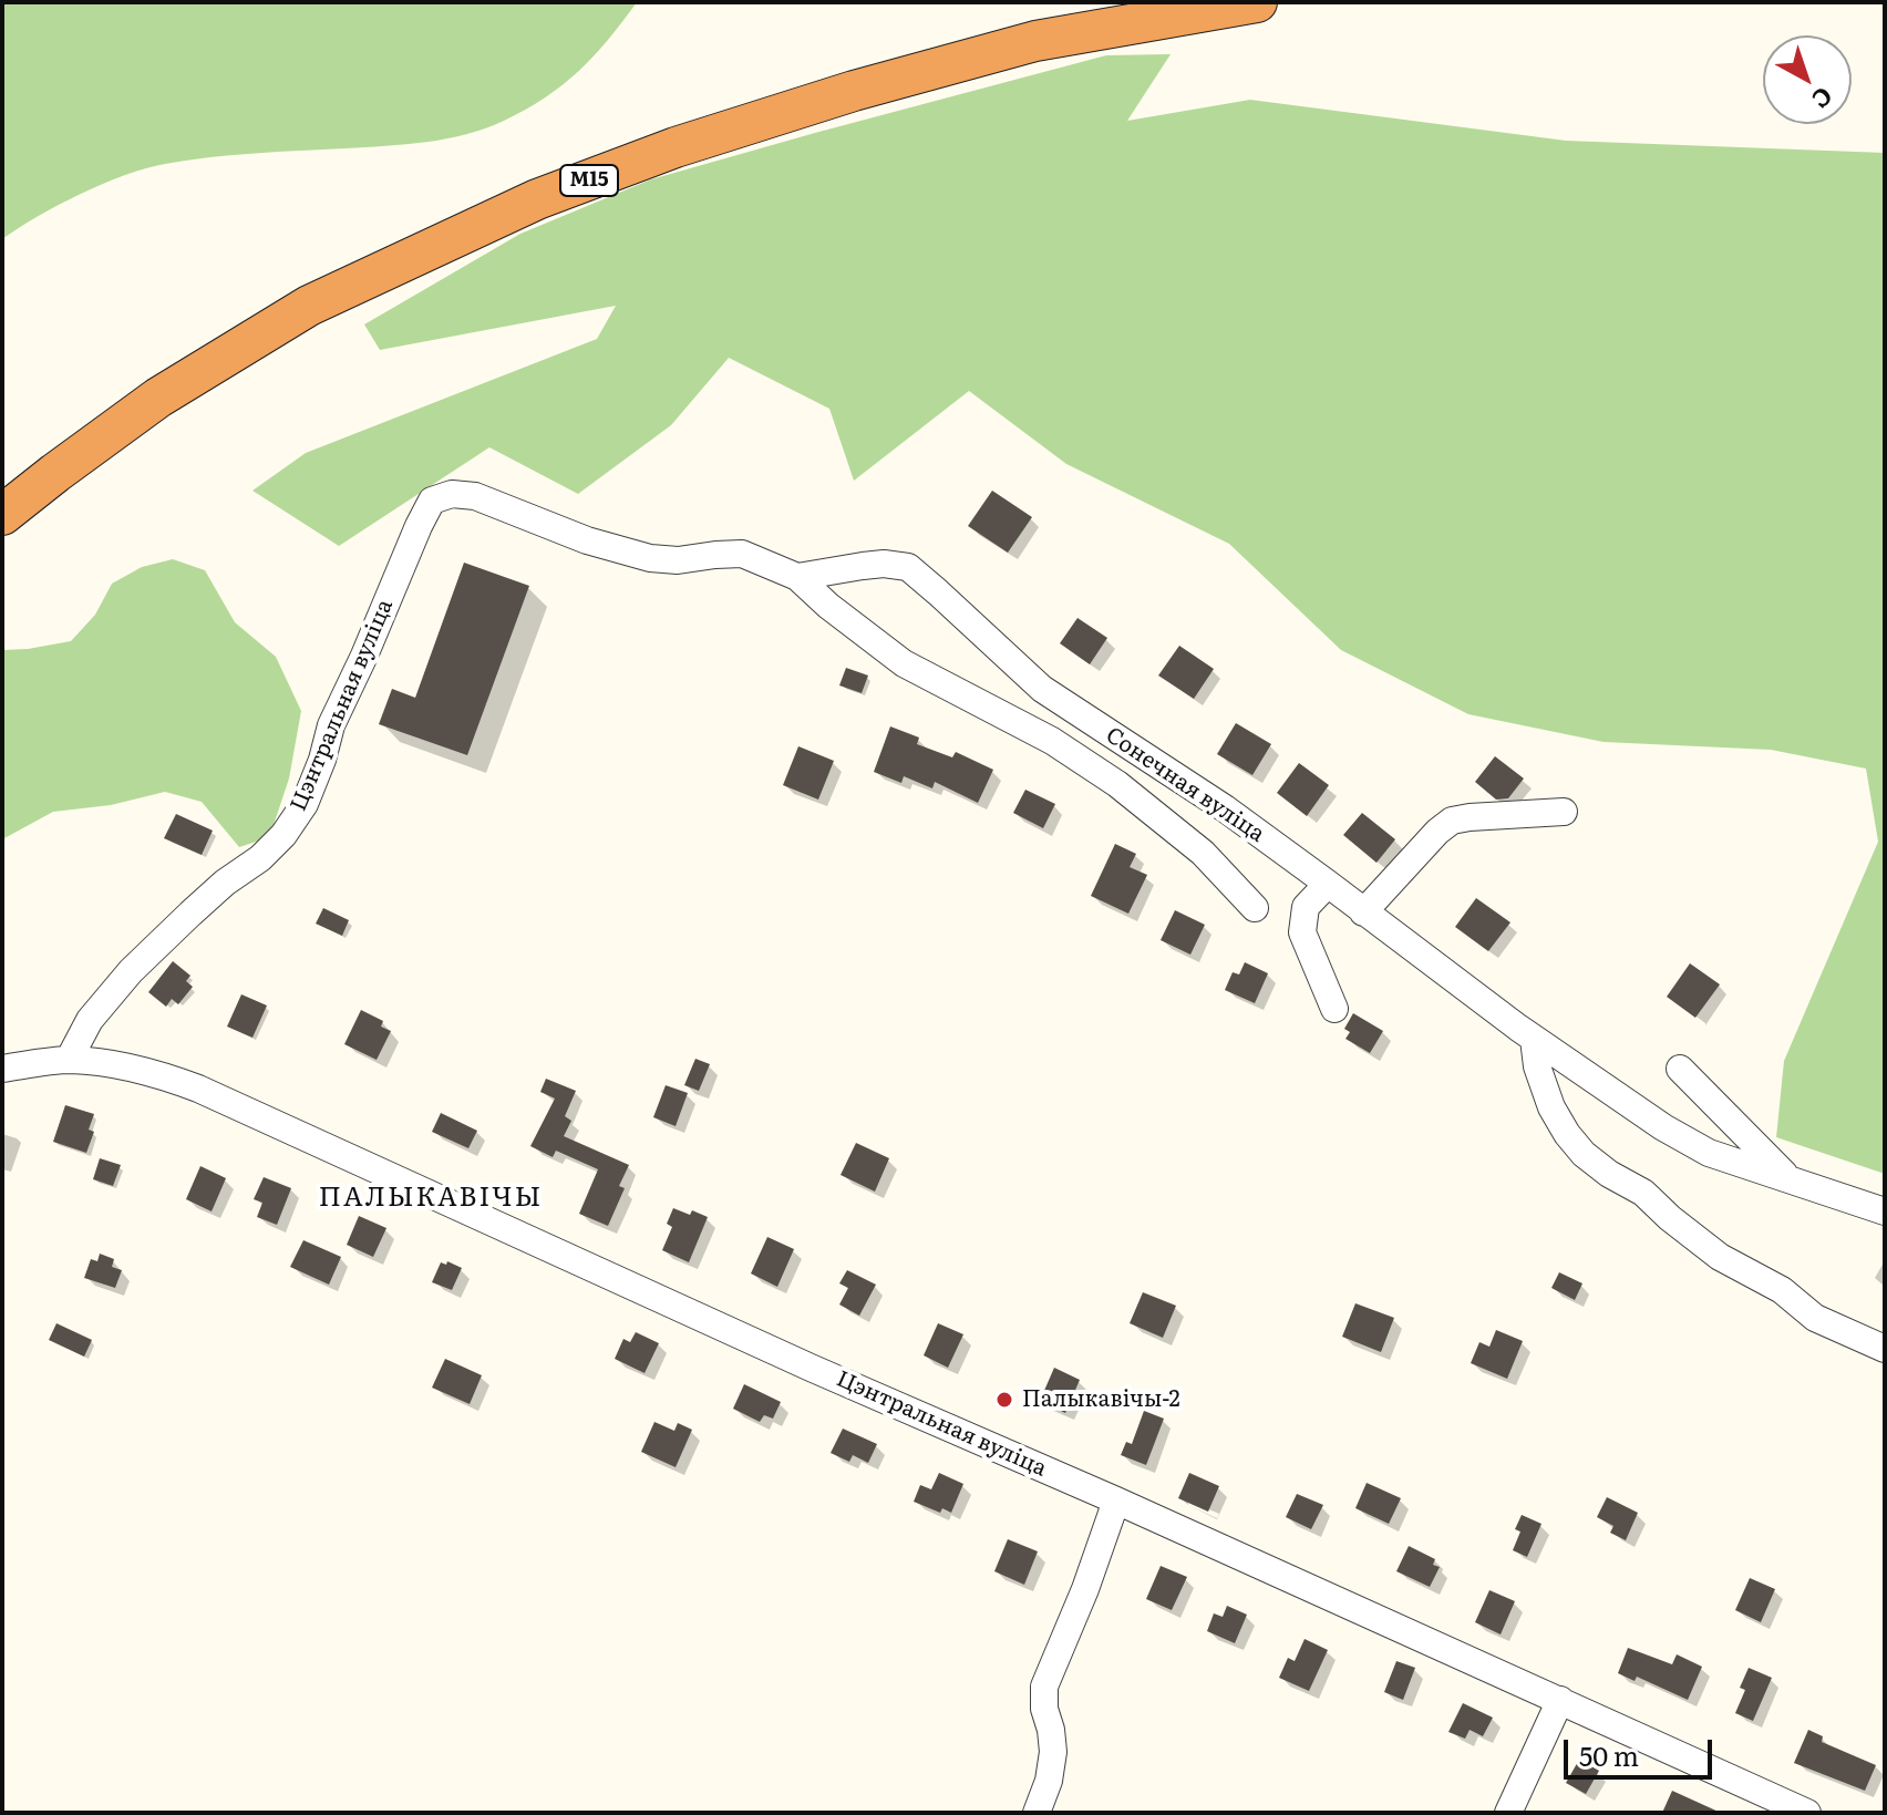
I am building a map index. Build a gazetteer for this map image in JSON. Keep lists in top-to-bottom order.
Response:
{
  "streets": {
    "highway": ["М15"],
    "street": ["Цэнтральная вуліца", "Сонечная вуліца"]
  },
  "crossings": [
    ["Цэнтральная вуліца", "Сонечная вуліца"]
  ],
  "districts": ["ПАЛЫКАВІЧЫ"],
  "places": ["Палыкавічы-2"],
  "scale_bar": "50 m",
  "north": "bottom right"
}
